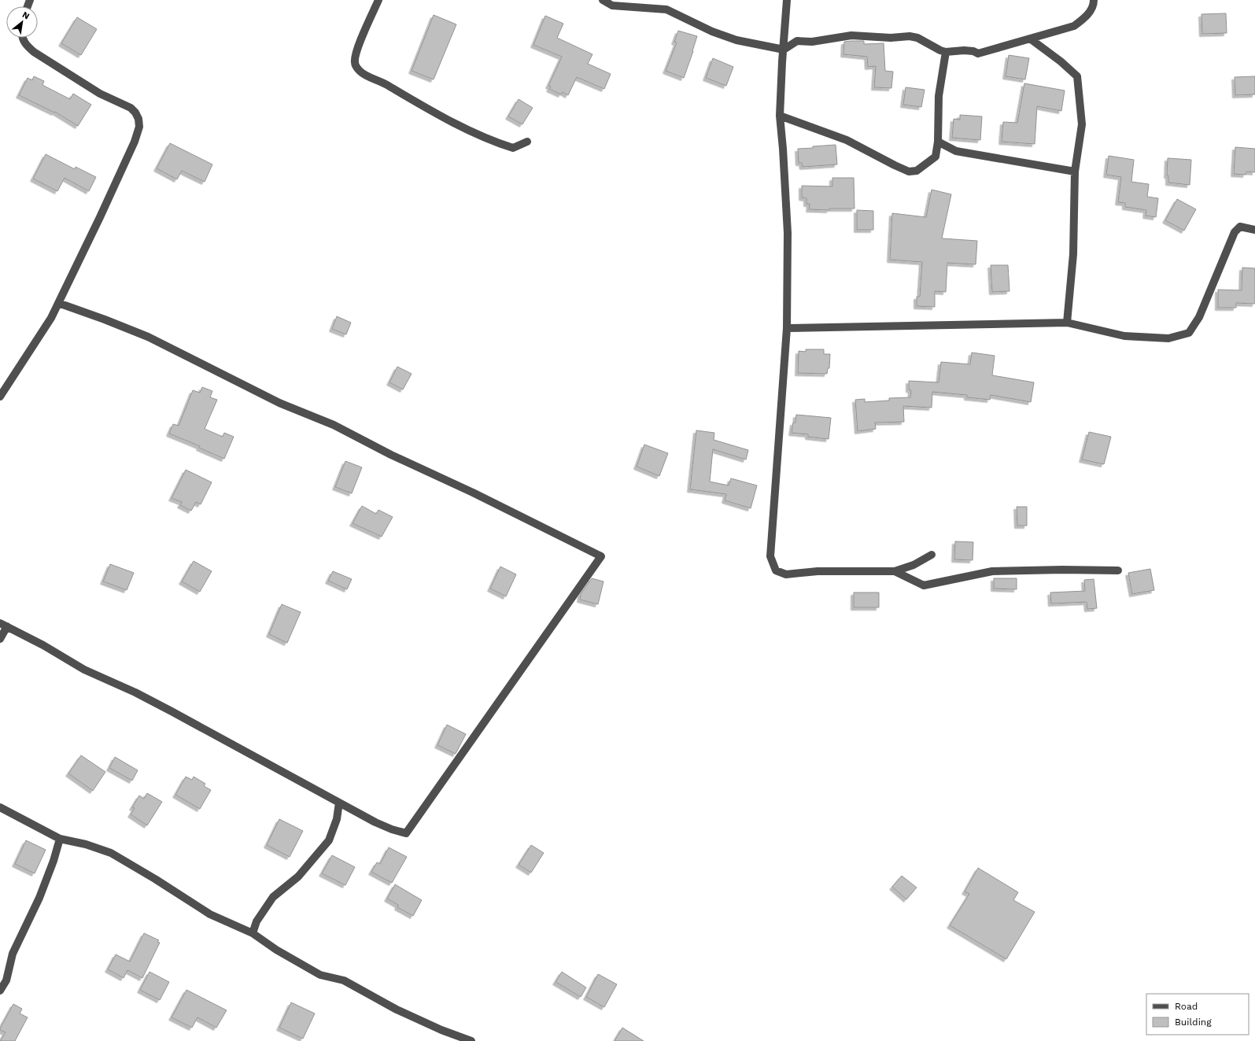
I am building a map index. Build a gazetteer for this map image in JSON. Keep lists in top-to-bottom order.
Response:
{
  "legend": ["Road", "Building"],
  "north": "top right"
}
